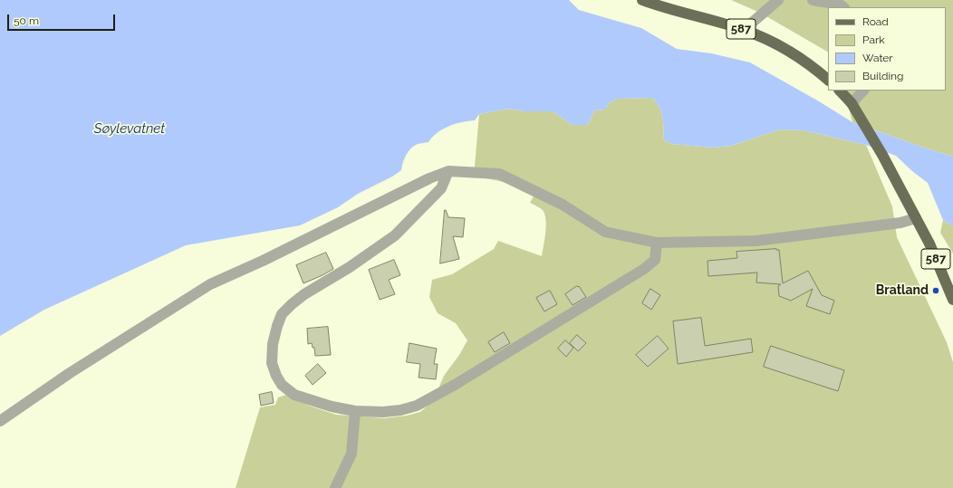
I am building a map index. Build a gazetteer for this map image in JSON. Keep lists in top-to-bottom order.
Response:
{
  "streets": {
    "main road": ["587"]
  },
  "water": ["Søylevatnet"],
  "places": ["Bratland"],
  "legend": [
    "Road",
    "Park",
    "Water",
    "Building"
  ],
  "scale_bar": "50 m"
}
